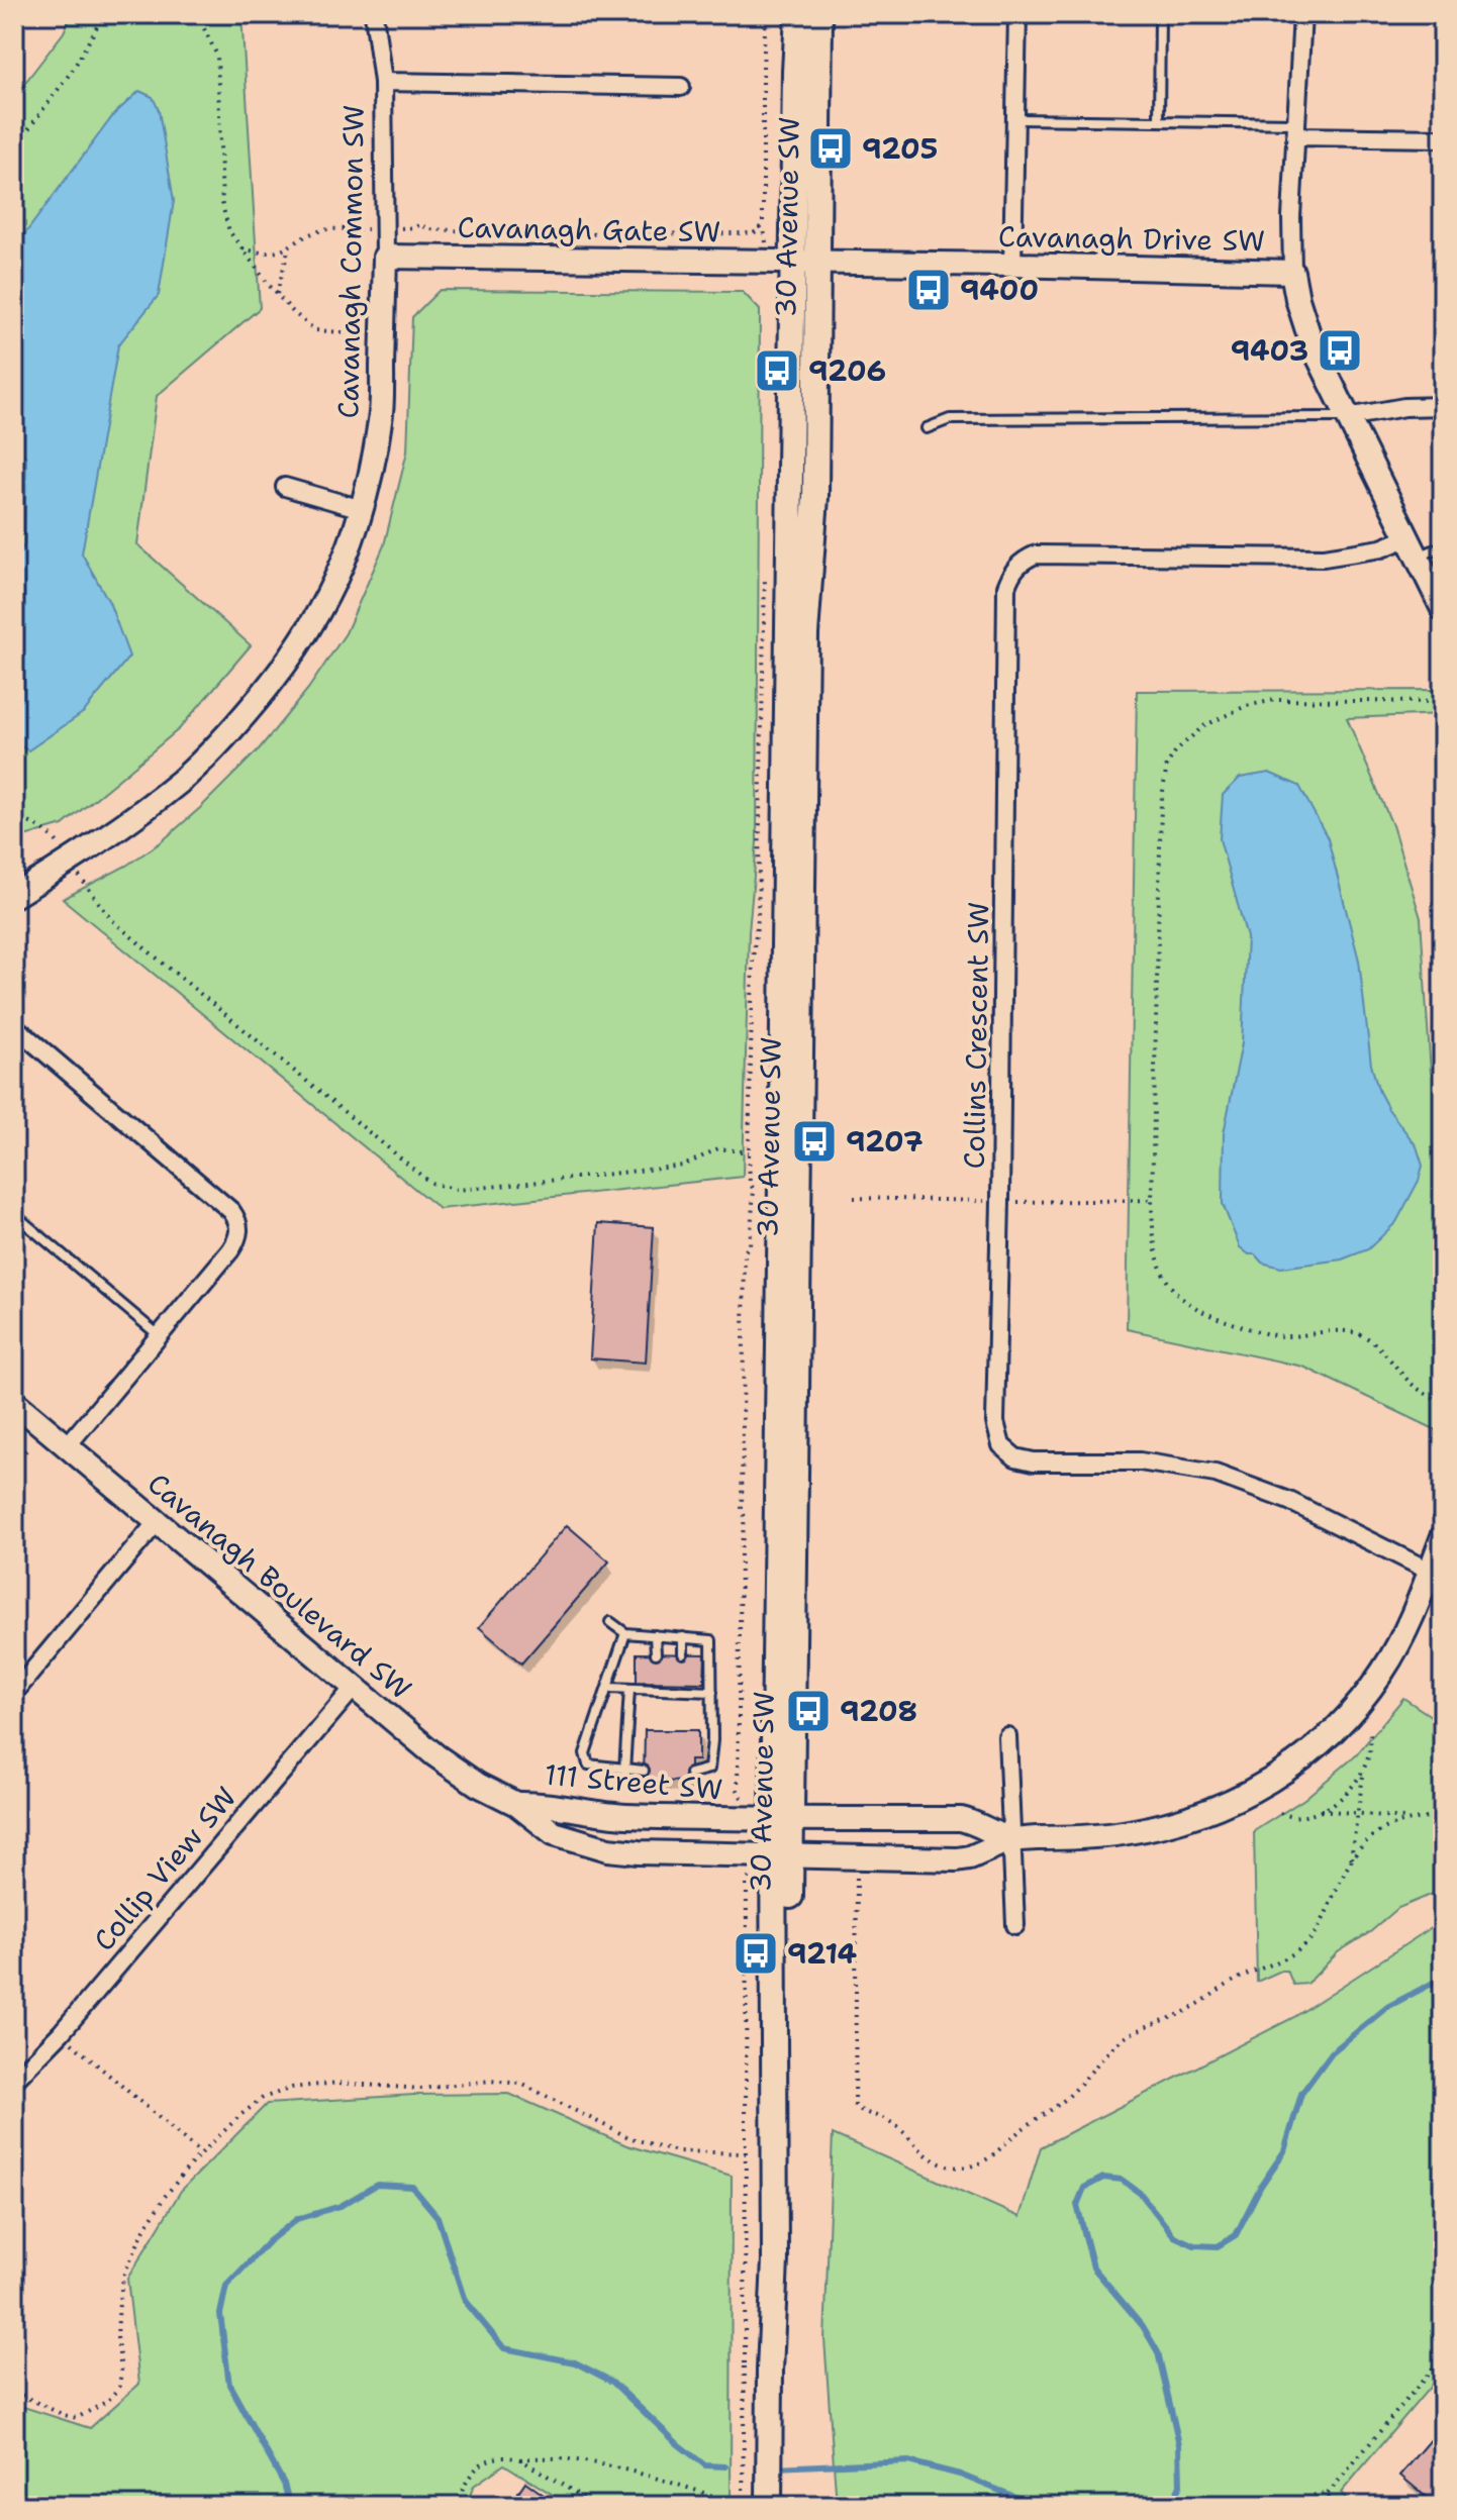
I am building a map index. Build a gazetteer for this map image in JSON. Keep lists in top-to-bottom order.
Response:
{
  "streets": {
    "main road": ["30 Avenue SW"],
    "street": [
      "Cavanagh Gate SW",
      "Cavanagh Drive SW",
      "Cavanagh Common SW",
      "Collins Crescent SW",
      "Cavanagh Boulevard SW",
      "111 Street SW",
      "Collip View SW"
    ]
  },
  "crossings": [
    ["30 Avenue SW", "Cavanagh Gate SW"],
    ["30 Avenue SW", "Cavanagh Drive SW"],
    ["30 Avenue SW", "111 Street SW"],
    ["Cavanagh Gate SW", "Cavanagh Drive SW"],
    ["Cavanagh Gate SW", "Cavanagh Common SW"],
    ["Cavanagh Drive SW", "Collins Crescent SW"],
    ["Cavanagh Boulevard SW", "111 Street SW"],
    ["Cavanagh Boulevard SW", "Collip View SW"]
  ],
  "places": {
    "bus stop": [
      "9205",
      "9400",
      "9403",
      "9206",
      "9207",
      "9208",
      "9214"
    ]
  }
}
